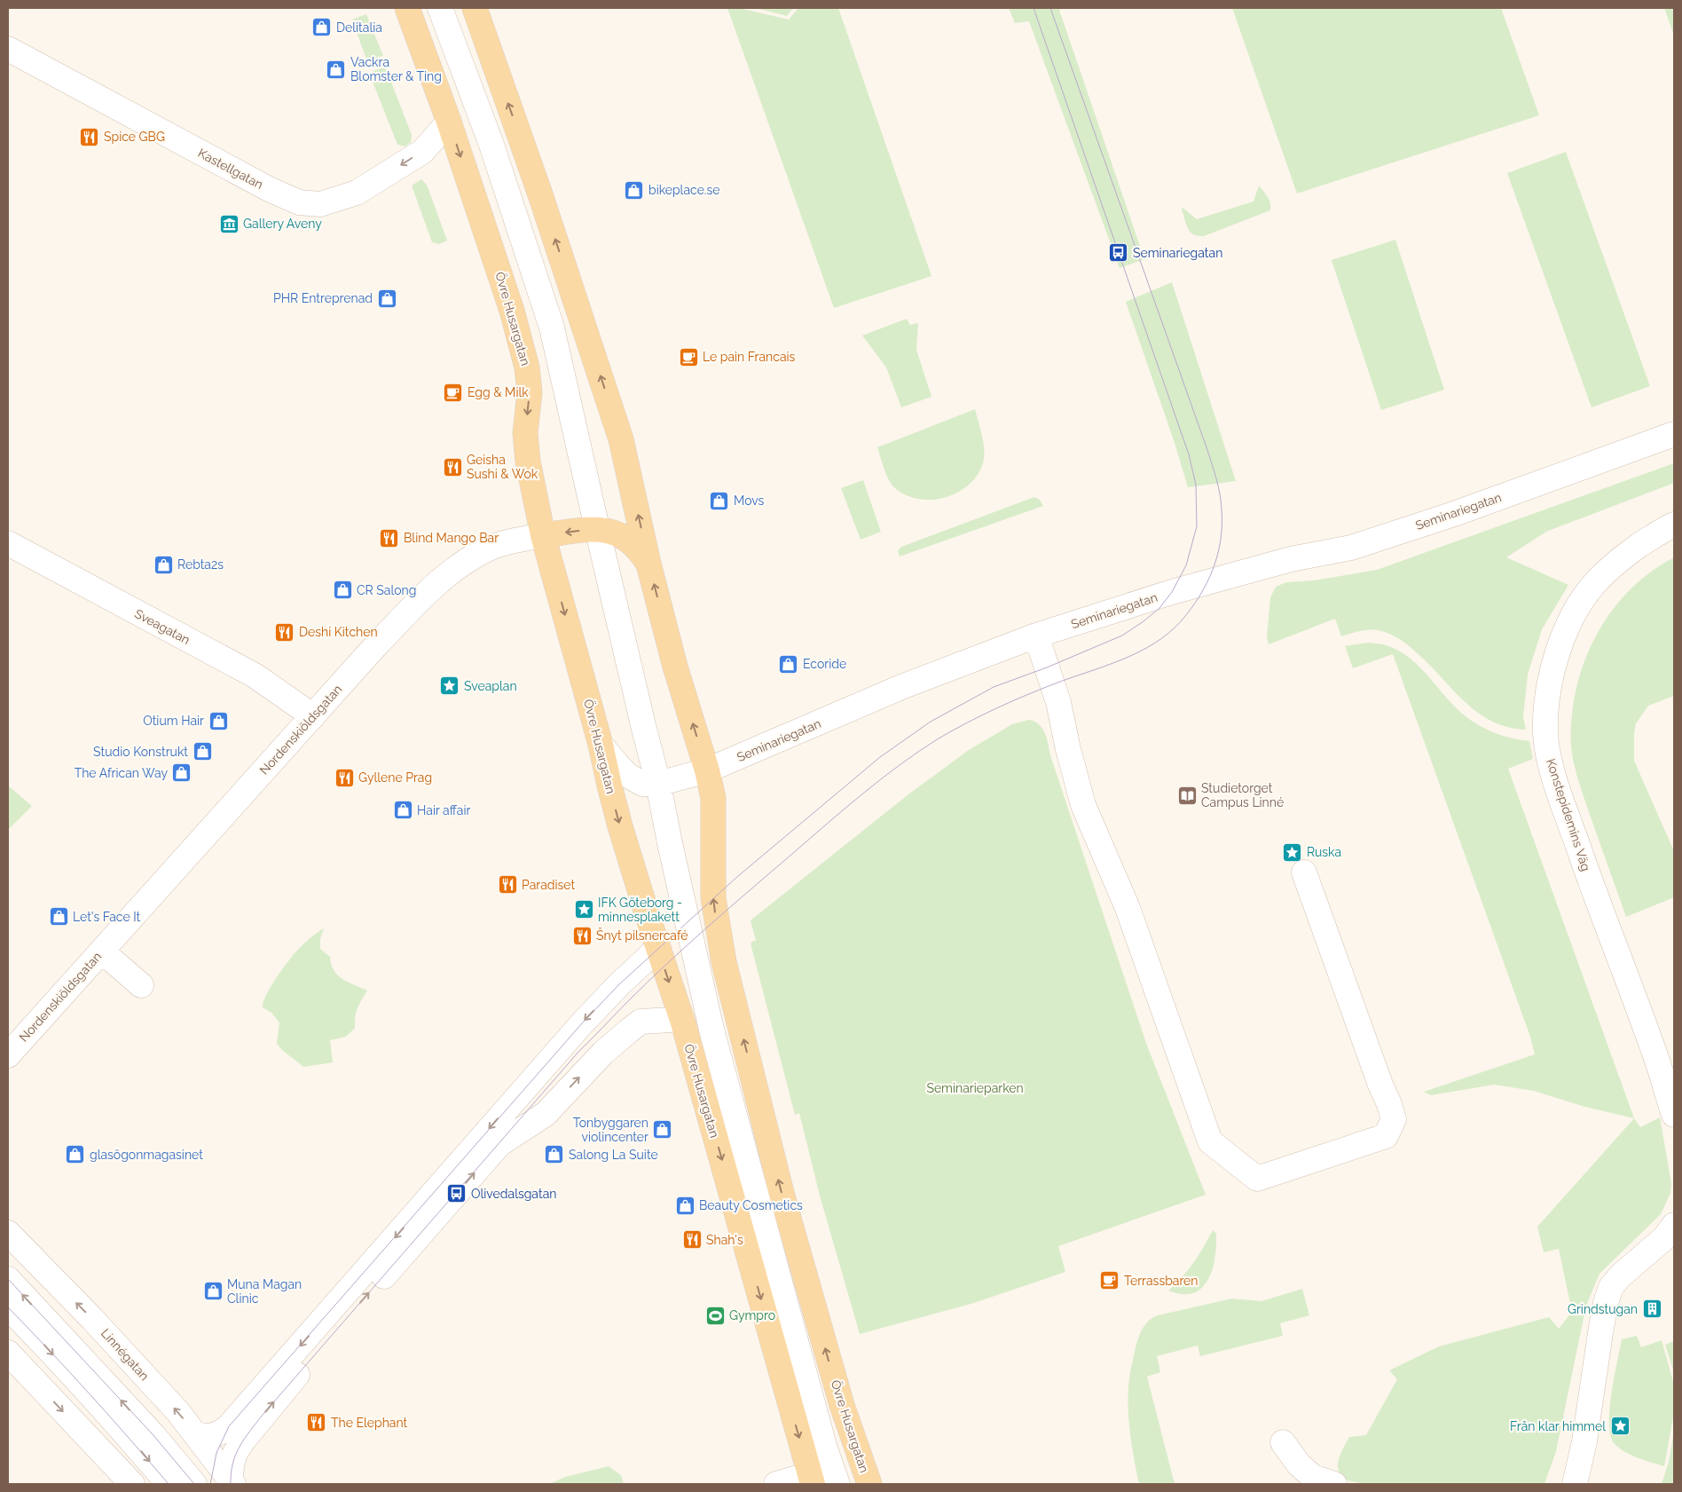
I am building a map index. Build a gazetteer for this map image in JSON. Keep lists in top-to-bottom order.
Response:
{
  "streets": {
    "main road": ["Övre Husargatan", "Nordenskiöldsgatan"],
    "street": [
      "Kastellgatan",
      "Seminariegatan",
      "Sveagatan",
      "Konstepidemins Väg",
      "Linnégatan"
    ]
  },
  "crossings": [
    ["Kastellgatan", "Övre Husargatan"],
    ["Övre Husargatan", "Seminariegatan"],
    ["Övre Husargatan", "Nordenskiöldsgatan"],
    ["Sveagatan", "Nordenskiöldsgatan"]
  ],
  "one_way": ["Kastellgatan"],
  "parks": ["Seminarieparken"],
  "places": {
    "shop": [
      "Delitalia",
      "Vackra Blomster & Ting",
      "bikeplace.se",
      "PHR Entreprenad",
      "Movs",
      "Rebta2s",
      "CR Salong",
      "Ecoride",
      "Otium Hair",
      "Studio Konstrukt",
      "The African Way",
      "Hair affair",
      "Let's Face It",
      "Tonbyggaren violincenter",
      "glasögonmagasinet",
      "Salong La Suite",
      "Beauty Cosmetics",
      "Muna Magan Clinic"
    ],
    "restaurant": [
      "Spice GBG",
      "Geisha Sushi & Wok",
      "Blind Mango Bar",
      "Deshi Kitchen",
      "Gyllene Prag",
      "Paradiset",
      "Šnyt pilsnercafé",
      "Shah's",
      "The Elephant"
    ],
    "museum": ["Gallery Aveny"],
    "bus stop": ["Seminariegatan", "Olivedalsgatan"],
    "cafe": ["Le pain Francais", "Egg & Milk", "Terrassbaren"],
    "place": [
      "Sveaplan",
      "Ruska",
      "IFK Göteborg - minnesplakett",
      "Från klar himmel"
    ],
    "library": ["Studietorget Campus Linné"],
    "building": ["Grindstugan"],
    "sports": ["Gympro"]
  }
}
